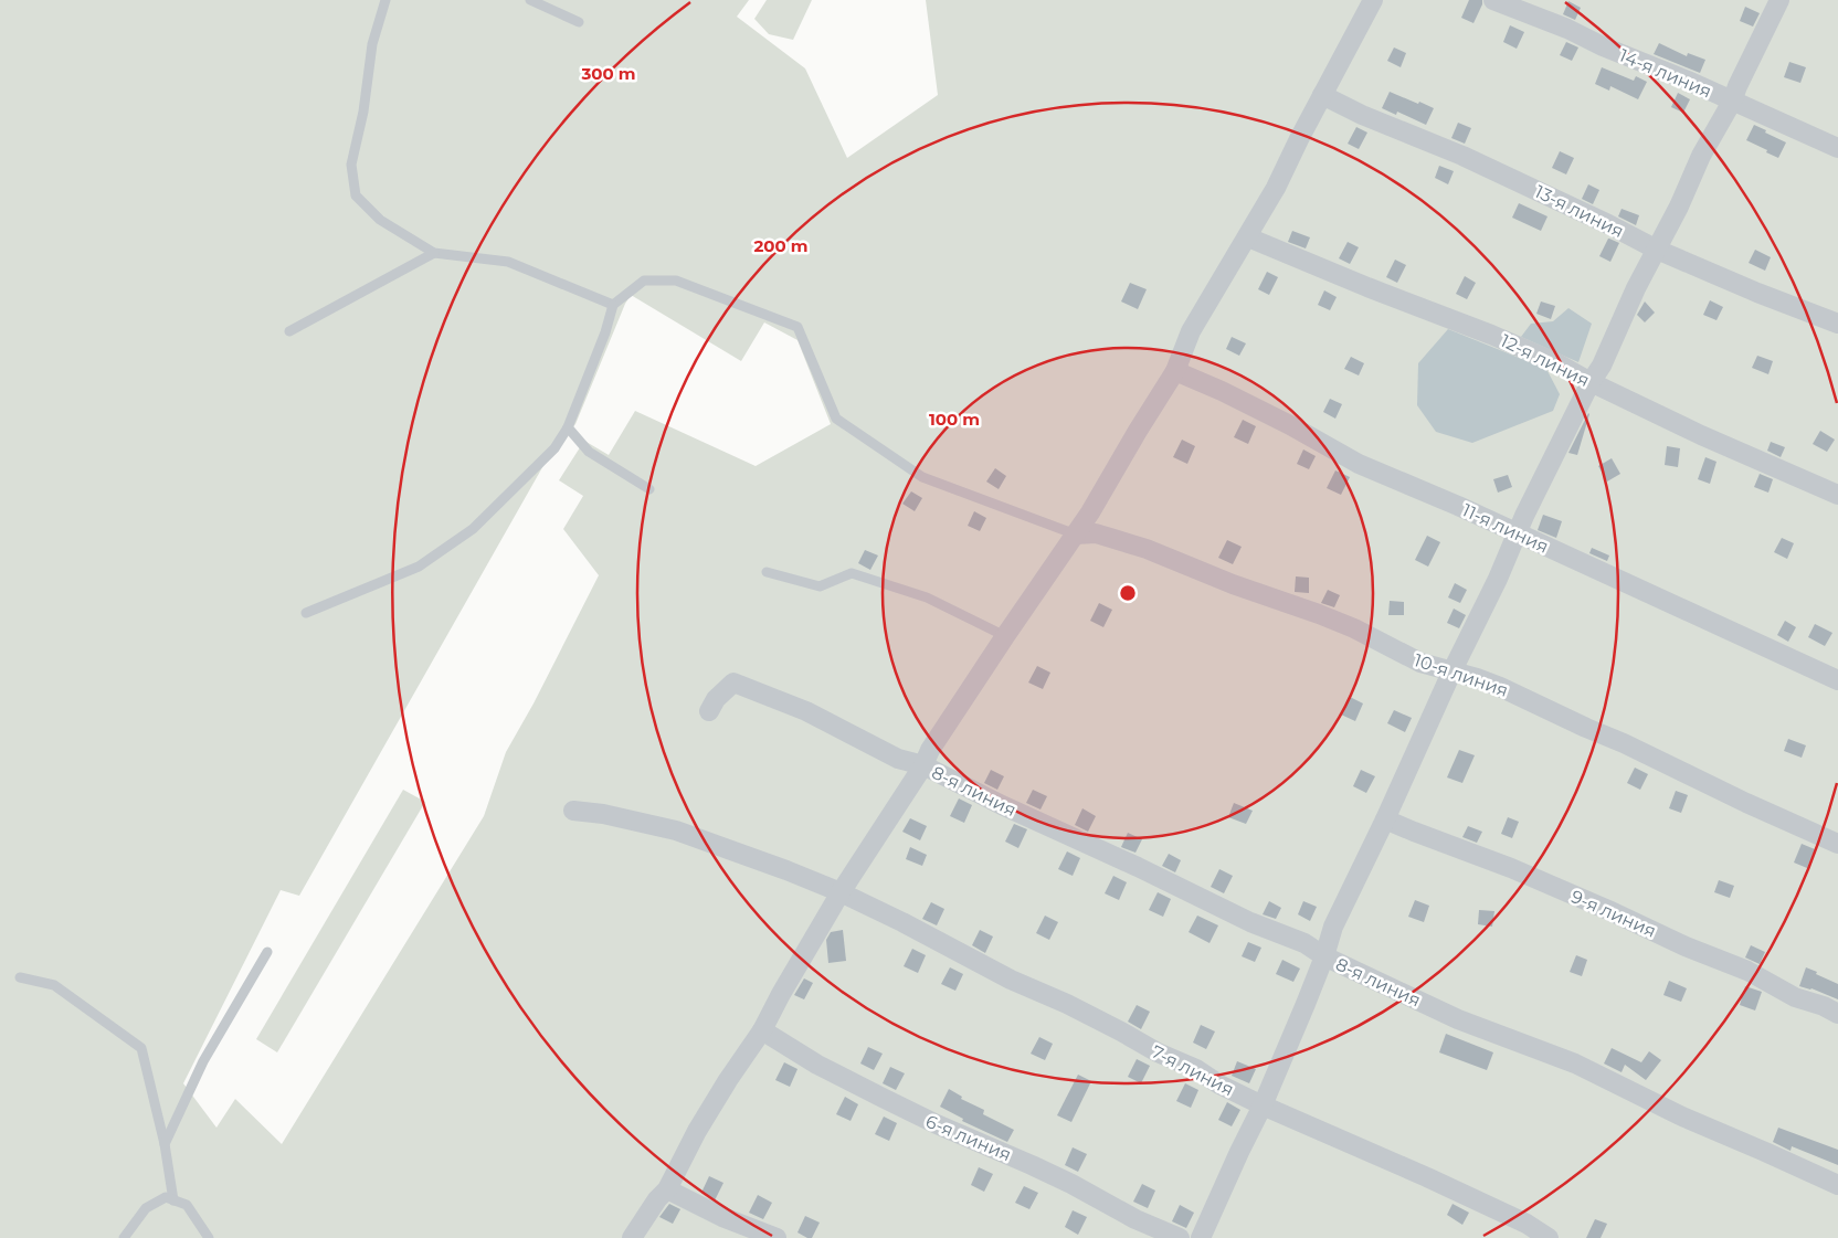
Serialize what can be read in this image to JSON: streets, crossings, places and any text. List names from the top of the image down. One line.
{"streets":{"street":["14-я линия","13-я линия","12-я линия","11-я линия","10-я линия","8-я линия","9-я линия","7-я линия","6-я линия"]},"rings":["300 m","200 m","100 m"]}
